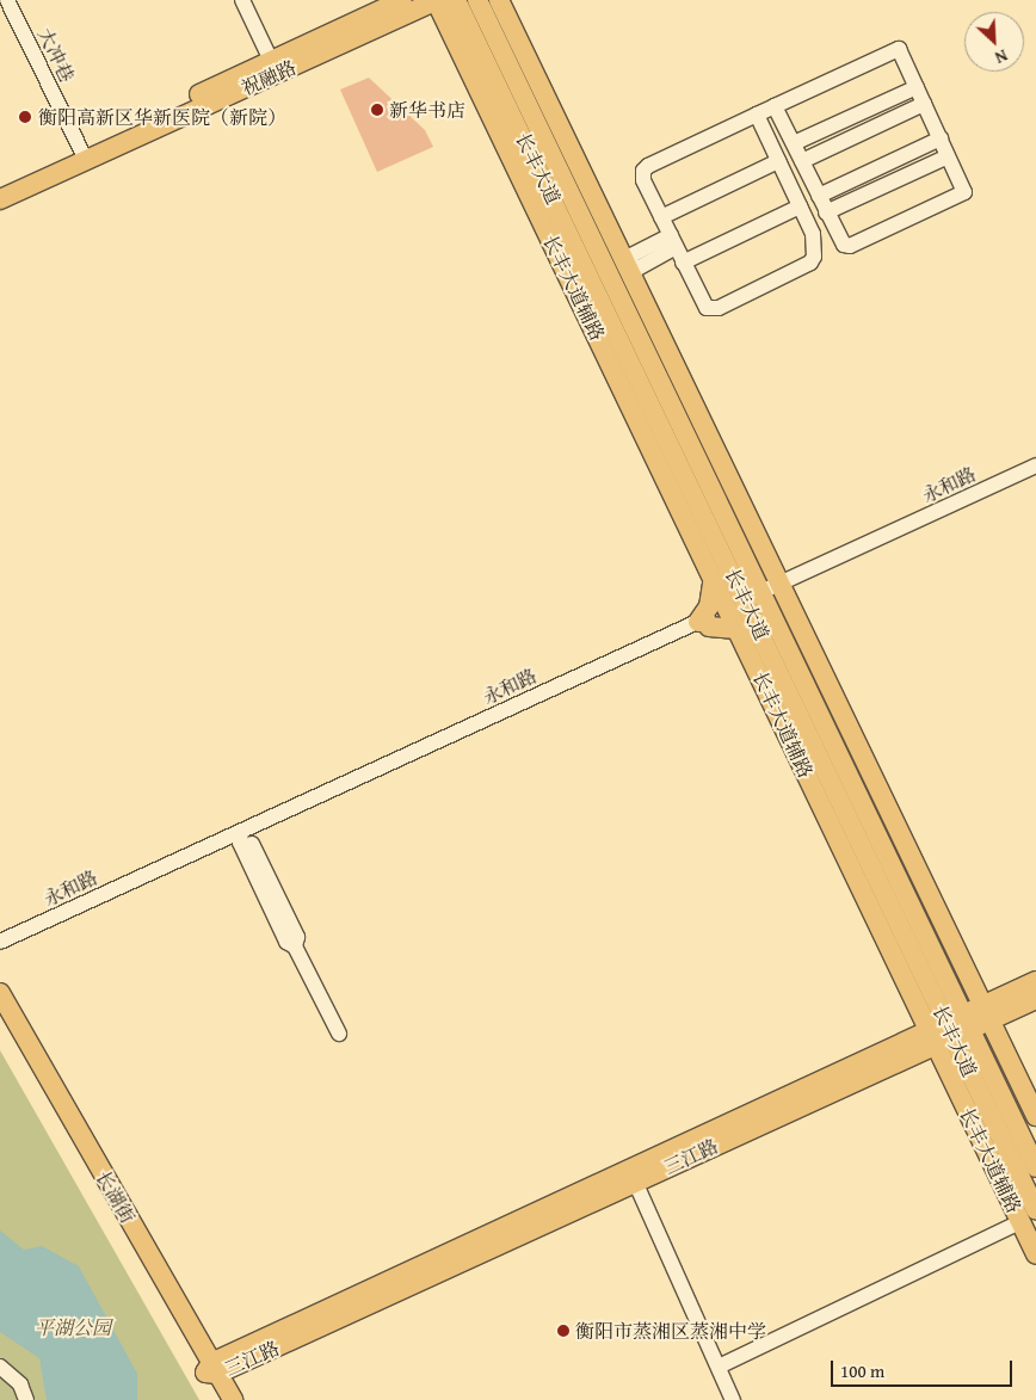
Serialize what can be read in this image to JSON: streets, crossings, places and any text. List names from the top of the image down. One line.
{"streets":{"main road":["祝融路","长丰大道","长丰大道辅路","三江路","长湖街"],"street":["大冲巷","永和路"]},"crossings":[["大冲巷","祝融路"],["祝融路","长丰大道辅路"],["长丰大道","长丰大道辅路"],["长丰大道","永和路"],["长丰大道","三江路"],["长丰大道辅路","永和路"],["长丰大道辅路","三江路"],["三江路","长湖街"]],"parks":["平湖公园"],"places":["新华书店","衡阳高新区华新医院（新院）","衡阳市蒸湘区蒸湘中学"],"scale_bar":"100 m","north":"bottom right"}
